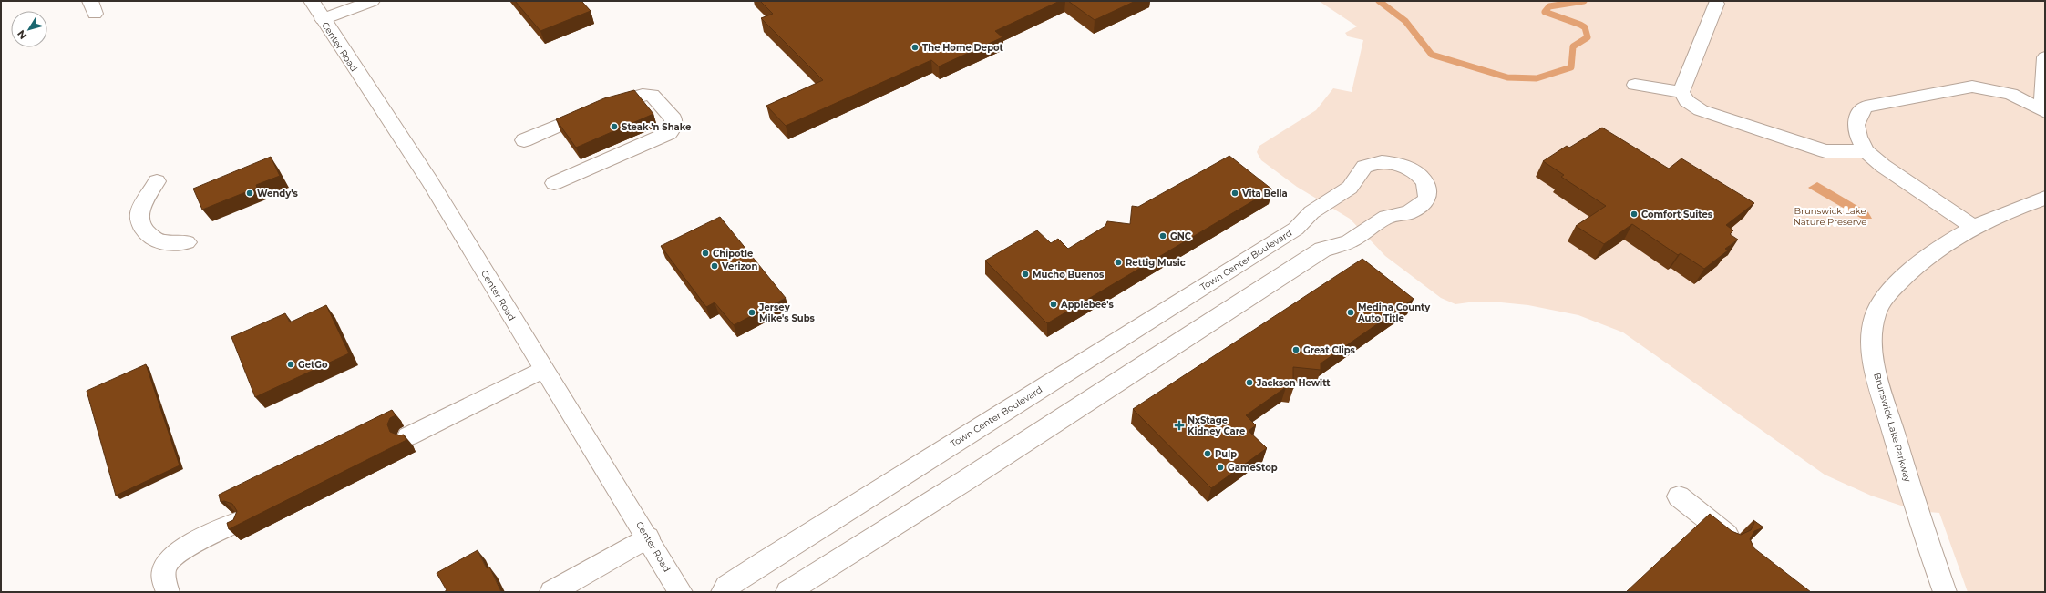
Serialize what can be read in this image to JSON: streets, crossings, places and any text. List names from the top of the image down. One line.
{"streets":{"street":["Center Road","Town Center Boulevard","Brunswick Lake Parkway"]},"parks":["Brunswick Lake Nature Preserve"],"places":{"other":["The Home Depot","Steak 'n Shake","Wendy's","Vita Bella","Comfort Suites","GNC","Chipotle","Rettig Music","Verizon","Mucho Buenos","Applebee's","Jersey Mike's Subs","Medina County Auto Title","Great Clips","GetGo","Jackson Hewitt","Pulp","GameStop"],"health":["NxStage Kidney Care"]},"north":"bottom left"}
